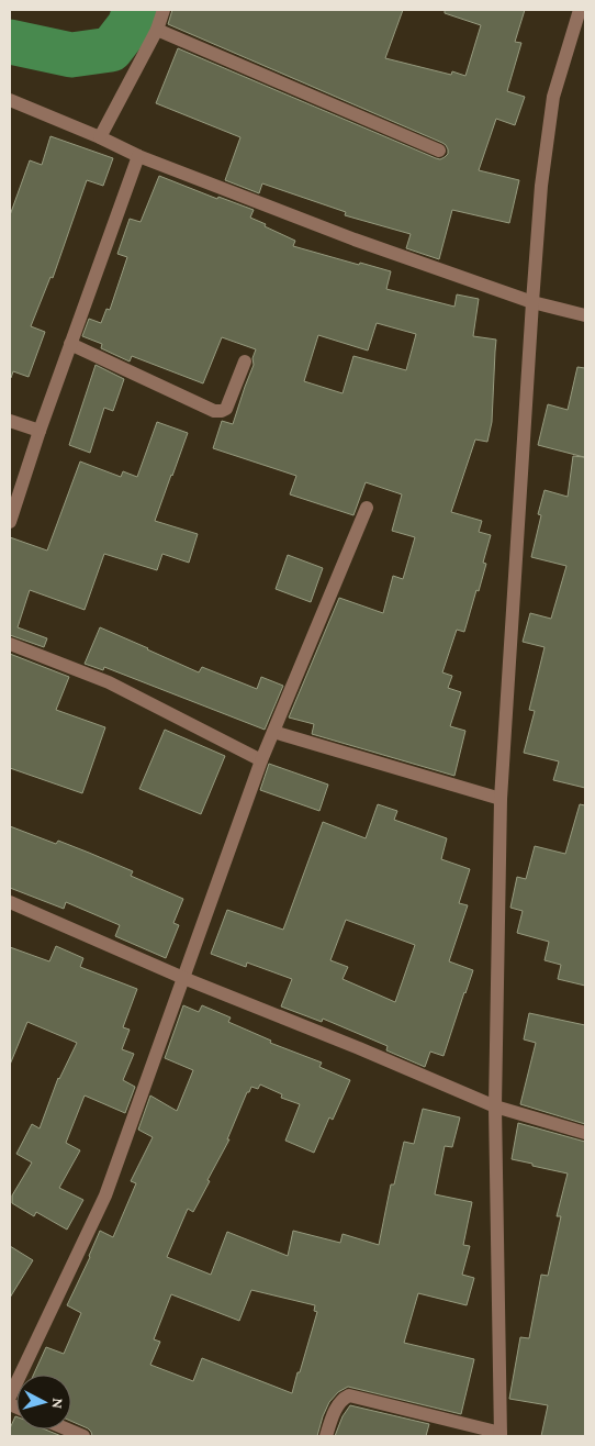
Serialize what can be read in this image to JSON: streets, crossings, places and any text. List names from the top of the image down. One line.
{"north":"right"}
